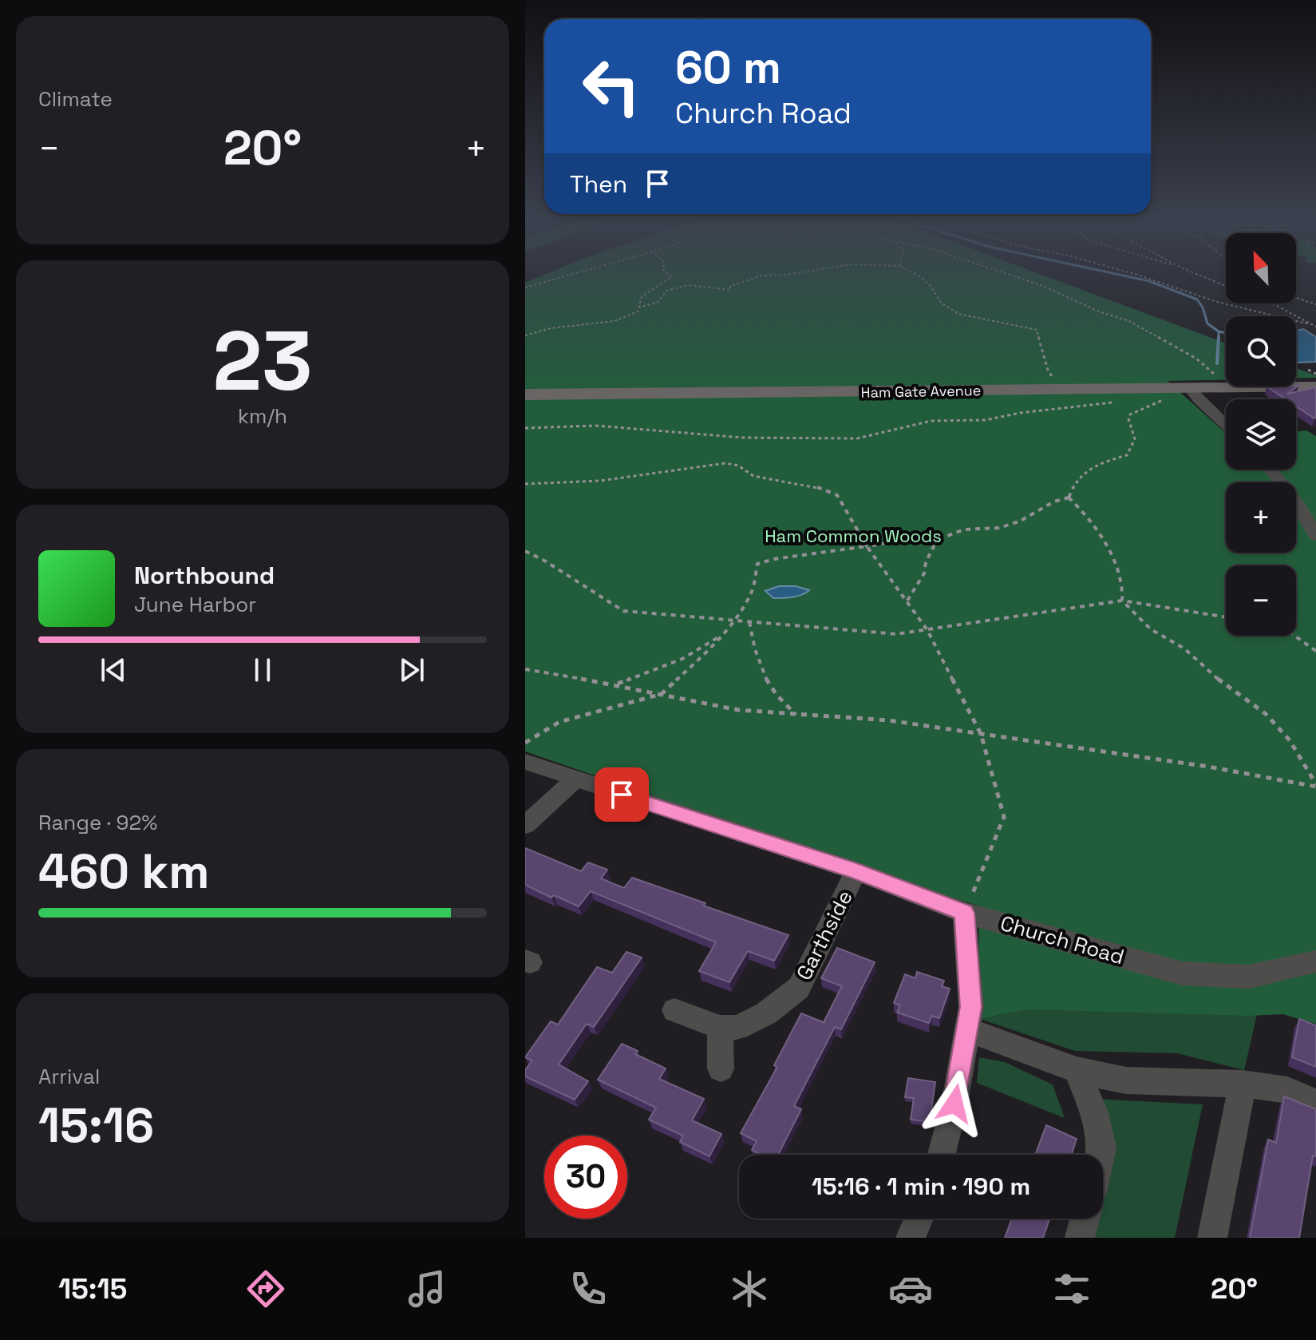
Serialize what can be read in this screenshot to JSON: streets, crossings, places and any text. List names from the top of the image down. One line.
{"streets":{"main road":["Ham Gate Avenue"],"street":["Garthside","Church Road"]},"crossings":[["Garthside","Church Road"]],"parks":["Ham Common Woods"],"north":"top left","page":{"tile":["Climate",["23","km/h"],["Range · 92%","460 km"],["Arrival","15:16"]],"turn":["60 m","Church Road"],"heat":["−","20°","+"],"then":"Then","map_buttons":["+","−"],"song":["Northbound","June Harbor"],"limit":"30","trip":"15:16 · 1 min · 190 m","tabs":["15:15","20°"]}}
